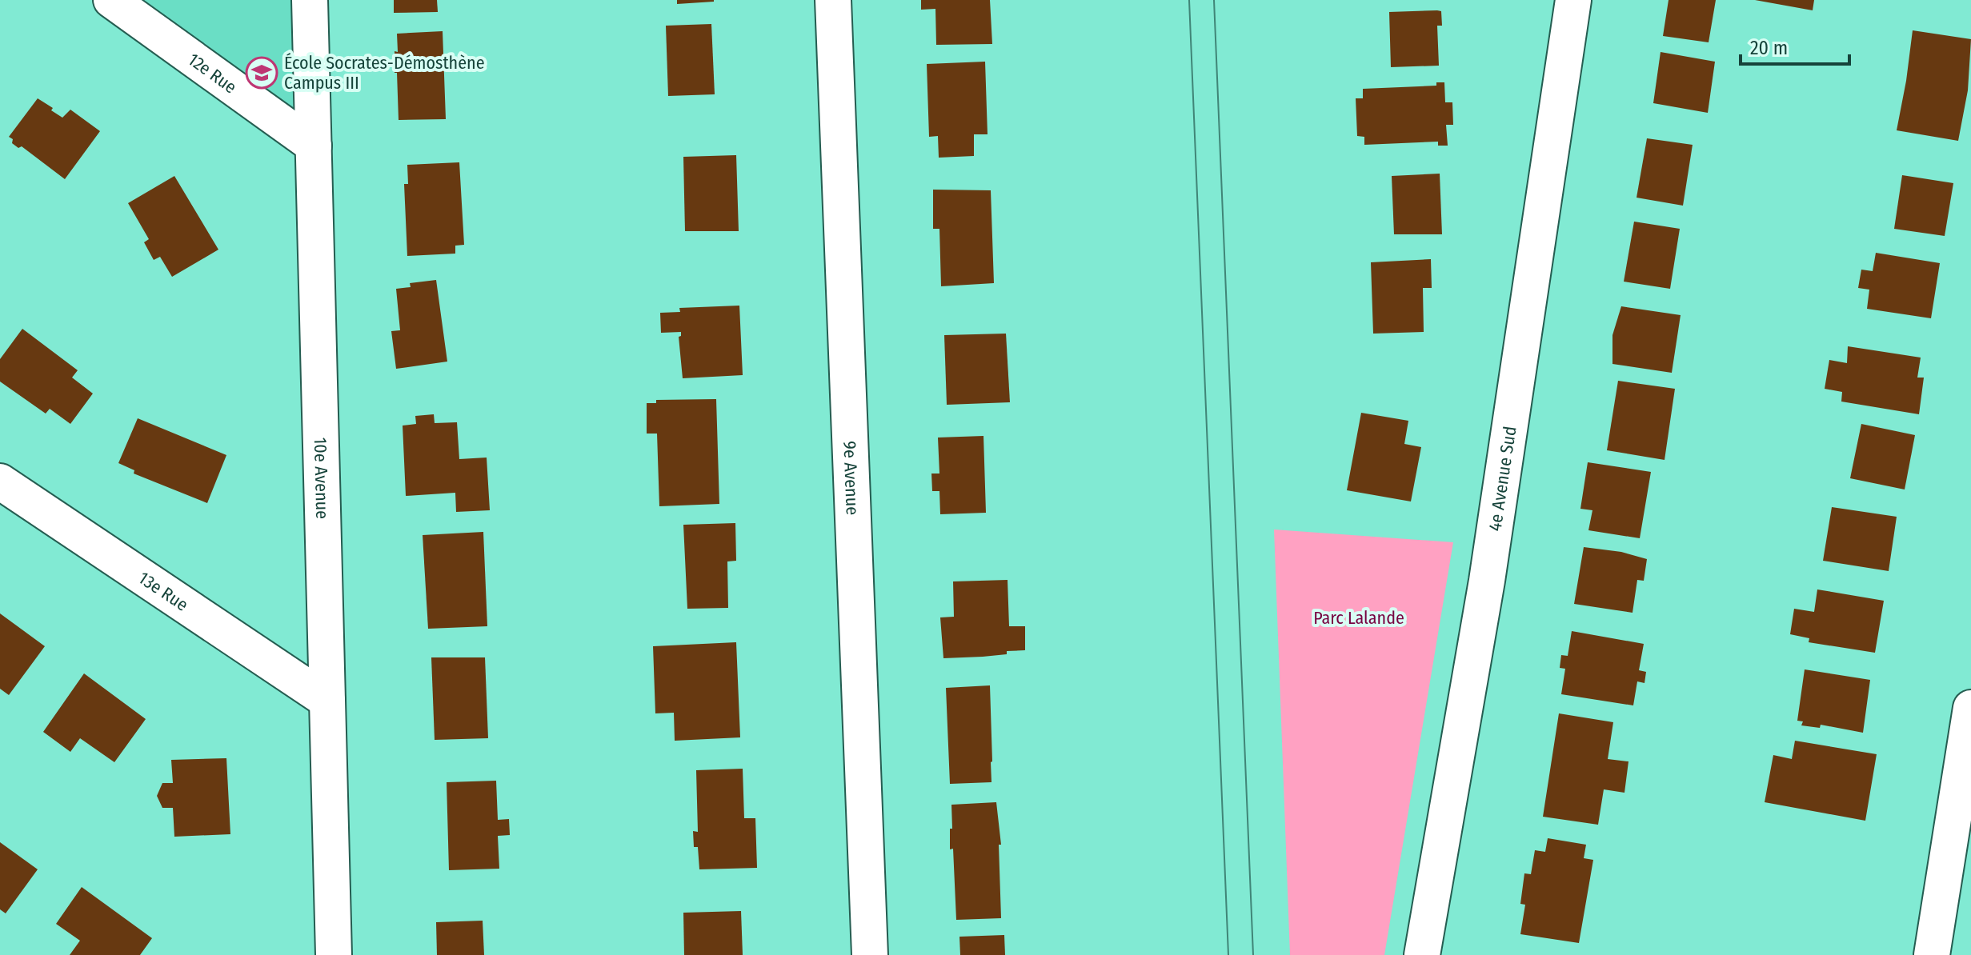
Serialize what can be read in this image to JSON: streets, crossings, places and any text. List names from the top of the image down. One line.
{"streets":{"street":["12e Rue","10e Avenue","9e Avenue","4e Avenue Sud","13e Rue"]},"crossings":[["12e Rue","10e Avenue"],["10e Avenue","13e Rue"]],"parks":["Parc Lalande"],"places":{"school or university":["École Socrates-Démosthène Campus III"]},"scale_bar":"20 m"}
